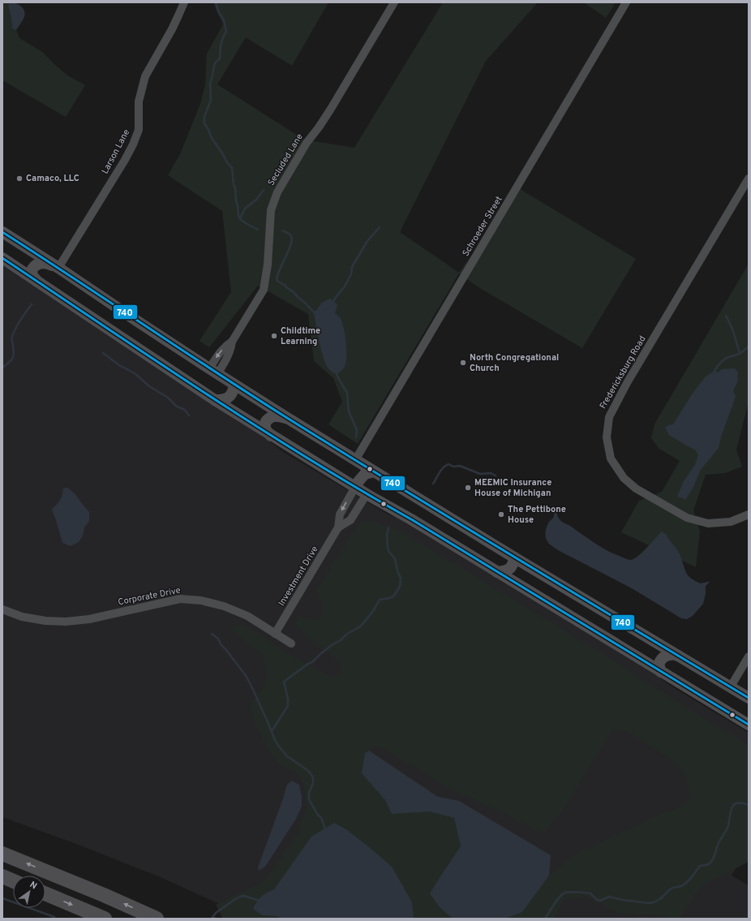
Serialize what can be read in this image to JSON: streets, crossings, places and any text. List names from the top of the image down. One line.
{"streets":{"street":["Larson Lane","Secluded Lane","Schroeder Street","Fredericksburg Road","Investment Drive","Corporate Drive"]},"crossings":[["Investment Drive","Corporate Drive"]],"places":["Camaco, LLC","Childtime Learning","North Congregational Church","MEEMIC Insurance House of Michigan","The Pettibone House"],"lines":["transit line 740"],"north":"top right"}
